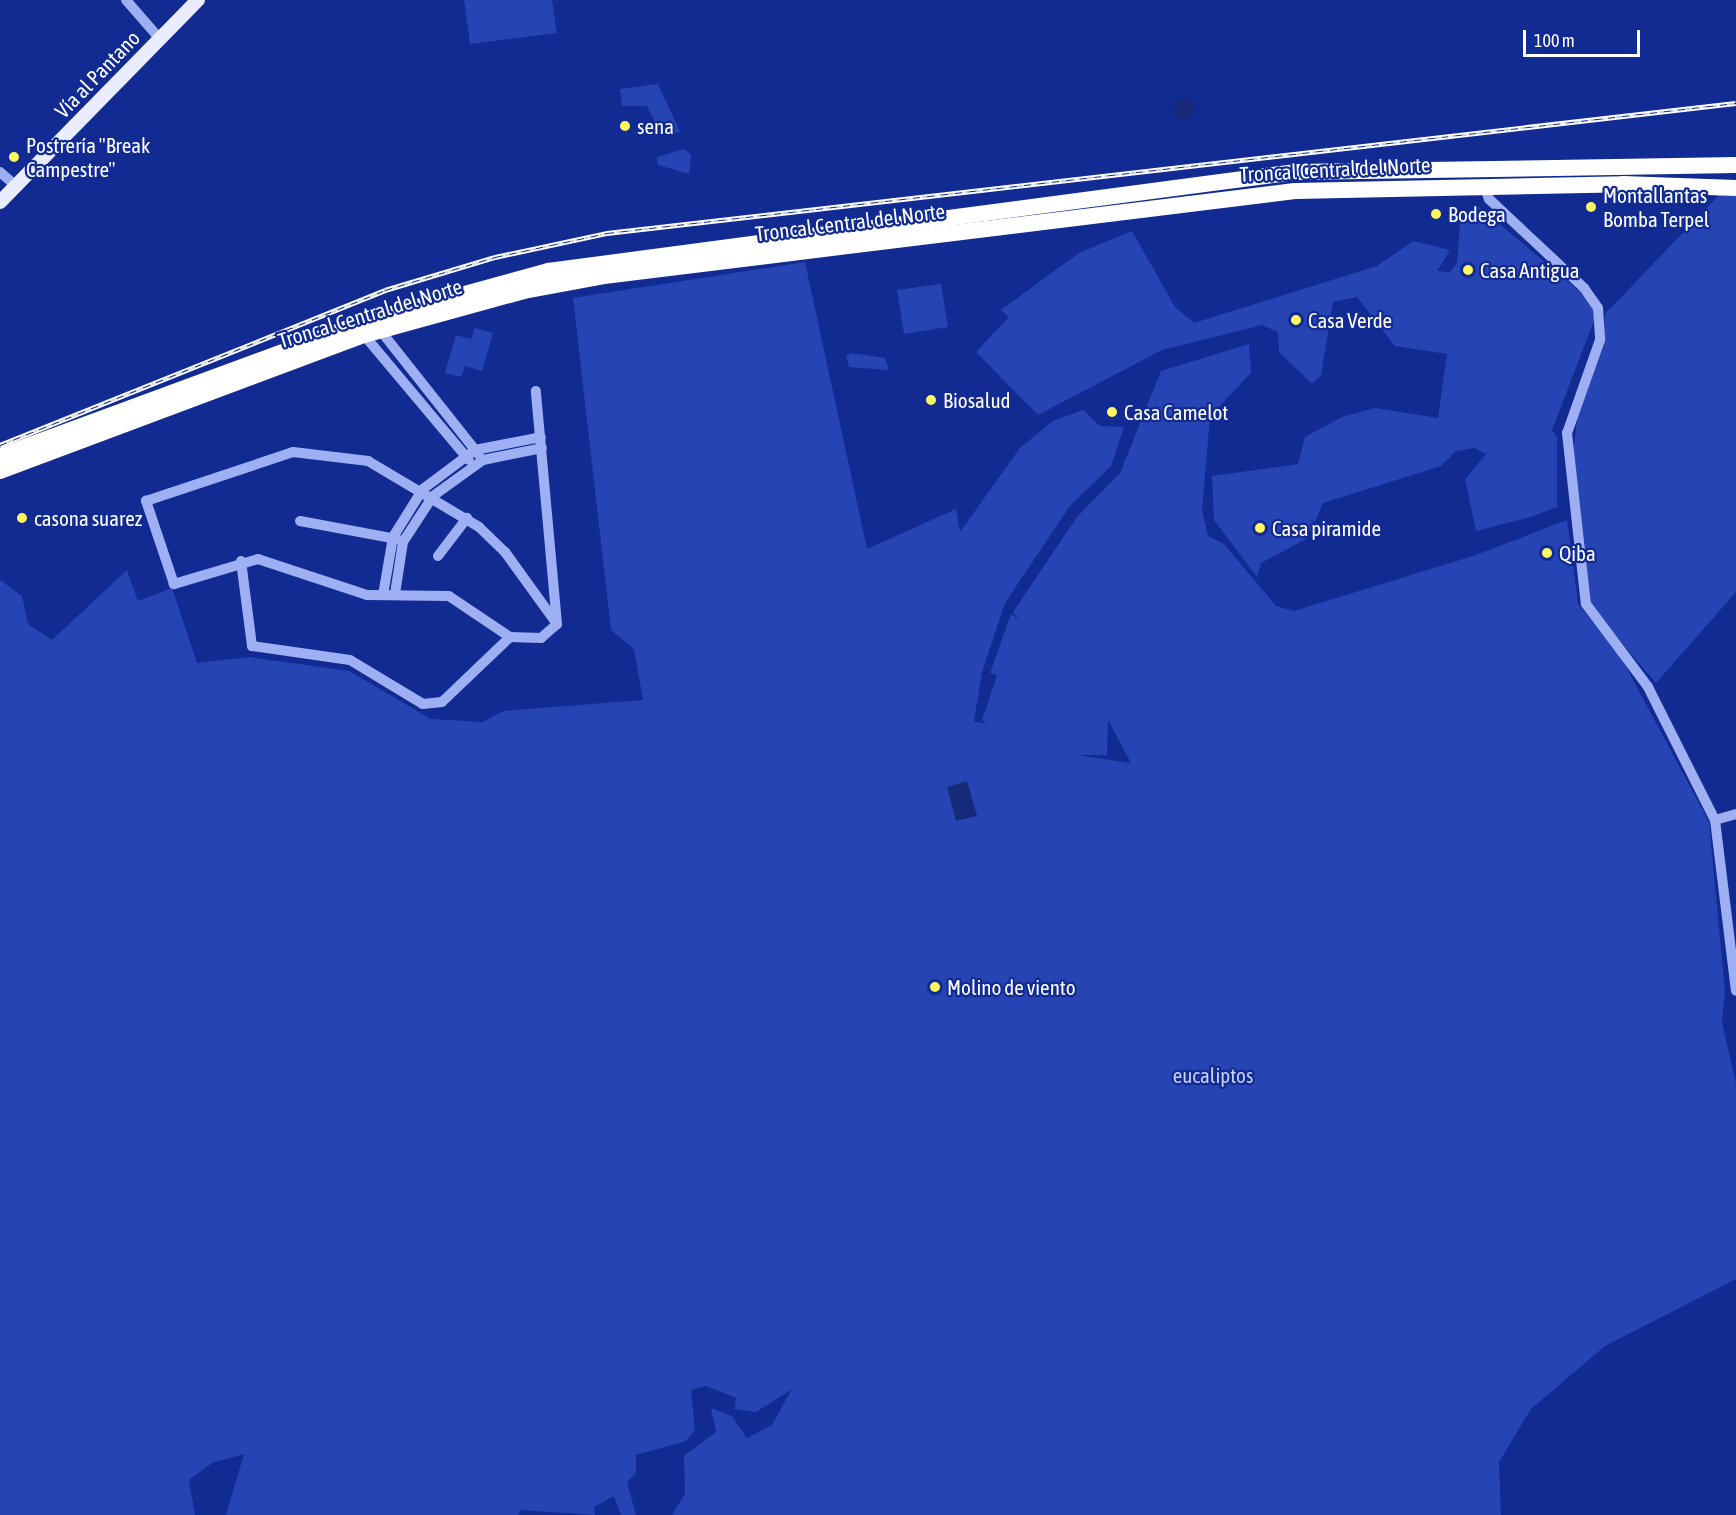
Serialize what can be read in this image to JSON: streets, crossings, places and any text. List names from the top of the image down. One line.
{"streets":{"highway":["Troncal Central del Norte"],"main road":["Vía al Pantano"]},"parks":["eucaliptos"],"places":["sena","Postrería \"Break Campestre\"","Montallantas Bomba Terpel","Bodega","Casa Antigua","Casa Verde","Biosalud","Casa Camelot","casona suarez","Casa piramide","Qiba","Molino de viento"],"scale_bar":"100 m"}
